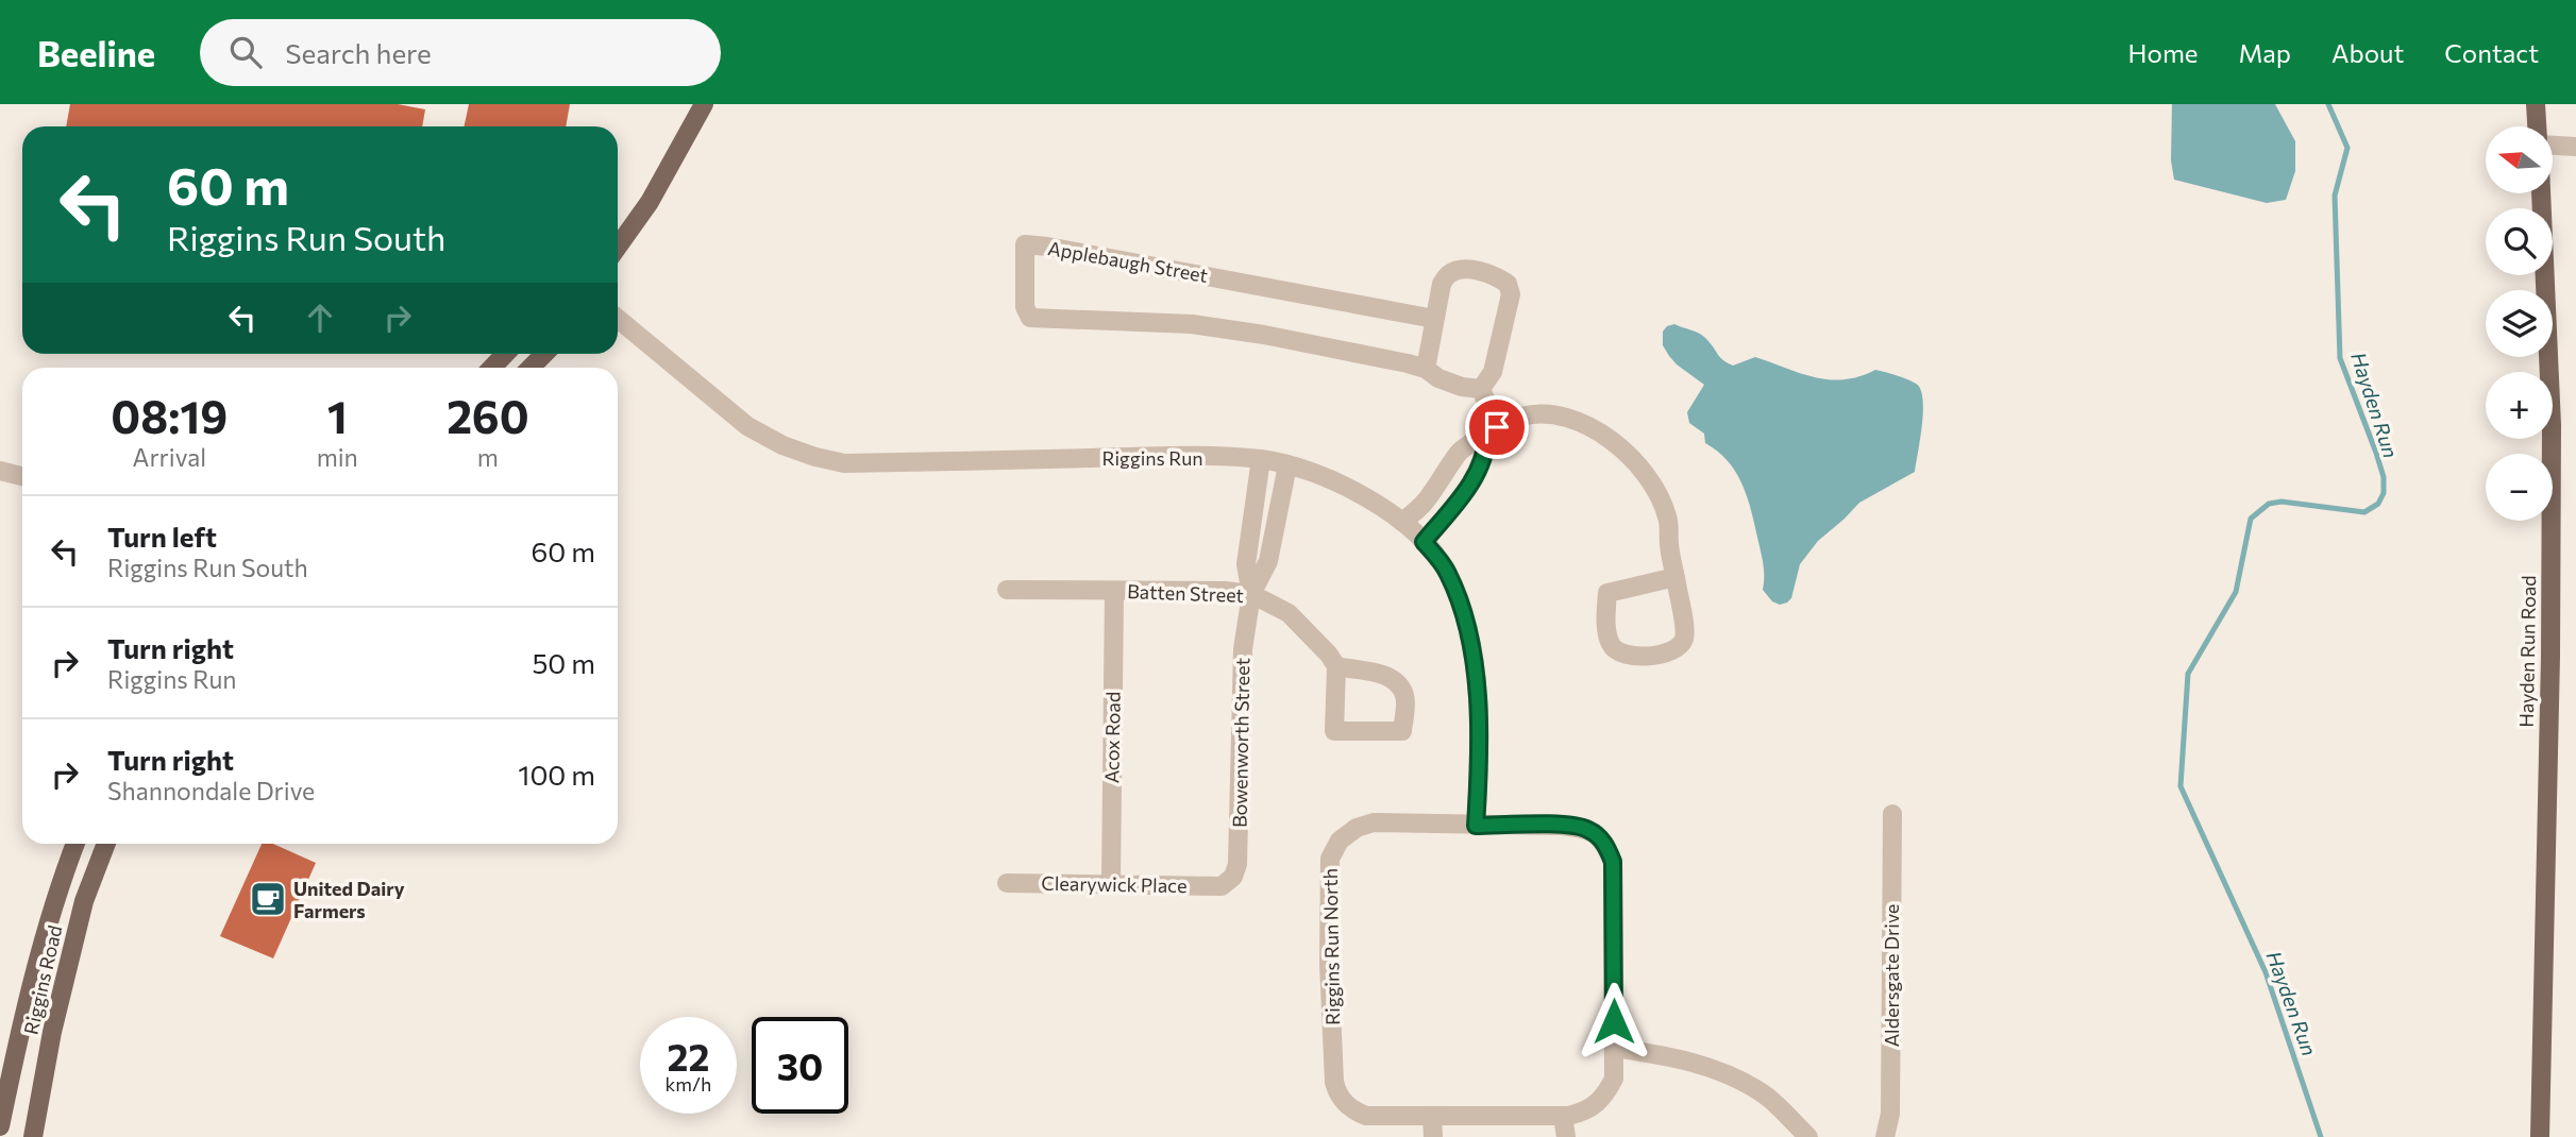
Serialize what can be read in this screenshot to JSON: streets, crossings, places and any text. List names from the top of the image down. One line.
{"streets":{"main road":["Hayden Run Road","Riggins Road"],"street":["Applebaugh Street","Riggins Run","Batten Street","Acox Road","Bowenworth Street","Clearywick Place","Riggins Run North","Aldersgate Drive"]},"crossings":[["Riggins Run","Bowenworth Street"],["Riggins Run","Riggins Run North"],["Batten Street","Acox Road"],["Batten Street","Bowenworth Street"],["Acox Road","Clearywick Place"],["Bowenworth Street","Clearywick Place"]],"water":["Hayden Run"],"places":{"cafe":["United Dairy Farmers"]},"north":"left","page":{"header":"Beeline","search":"Search here","nav":["Home","Map","About","Contact"],"map_buttons":["+","−"],"turn":["60 m","Riggins Run South"],"eta":["08:19","Arrival","1","min","260","m"],"list":[{"name":"Turn left","note":"Riggins Run South","value":"60 m"},{"name":"Turn right","note":"Riggins Run","value":"50 m"},{"name":"Turn right","note":"Shannondale Drive","value":"100 m"}],"speed":"22 km/h","limit":"30"}}
